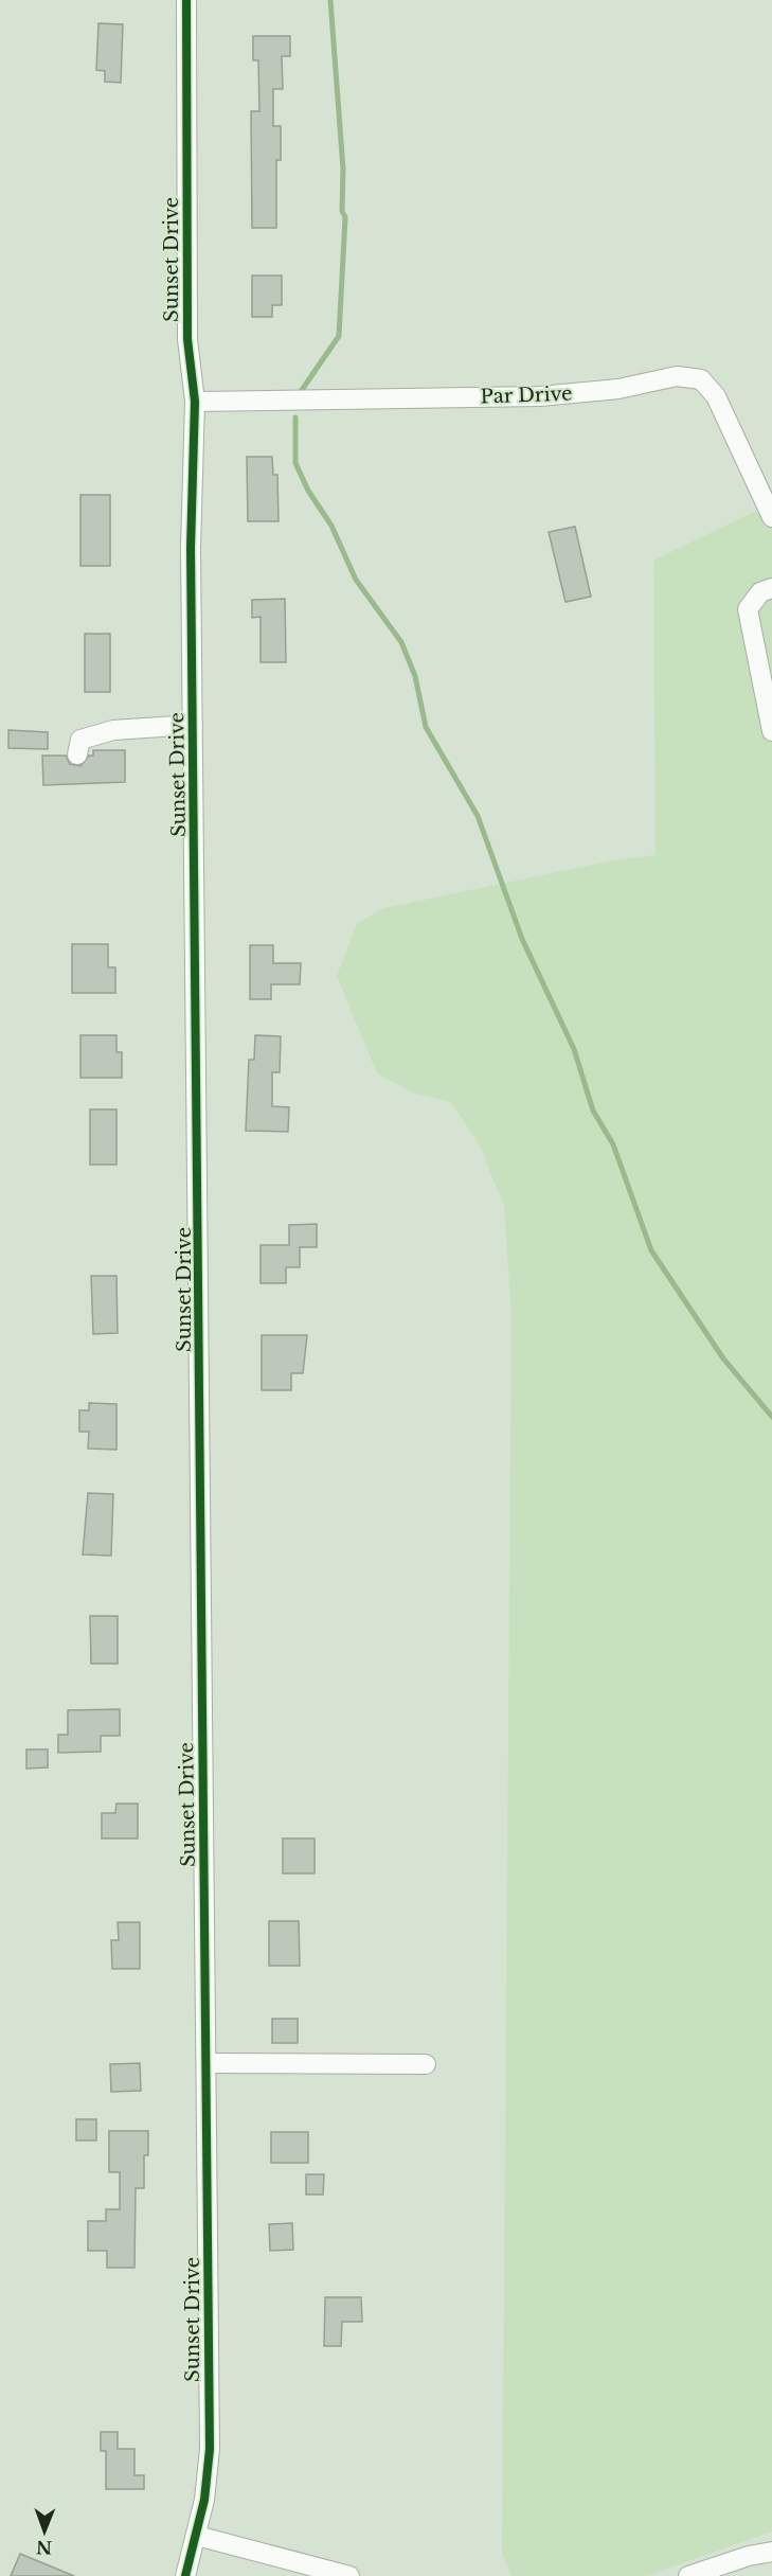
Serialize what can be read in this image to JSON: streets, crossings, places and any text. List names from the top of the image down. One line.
{"streets":{"street":["Sunset Drive","Par Drive"]},"crossings":[["Sunset Drive","Par Drive"]],"north":"bottom"}
